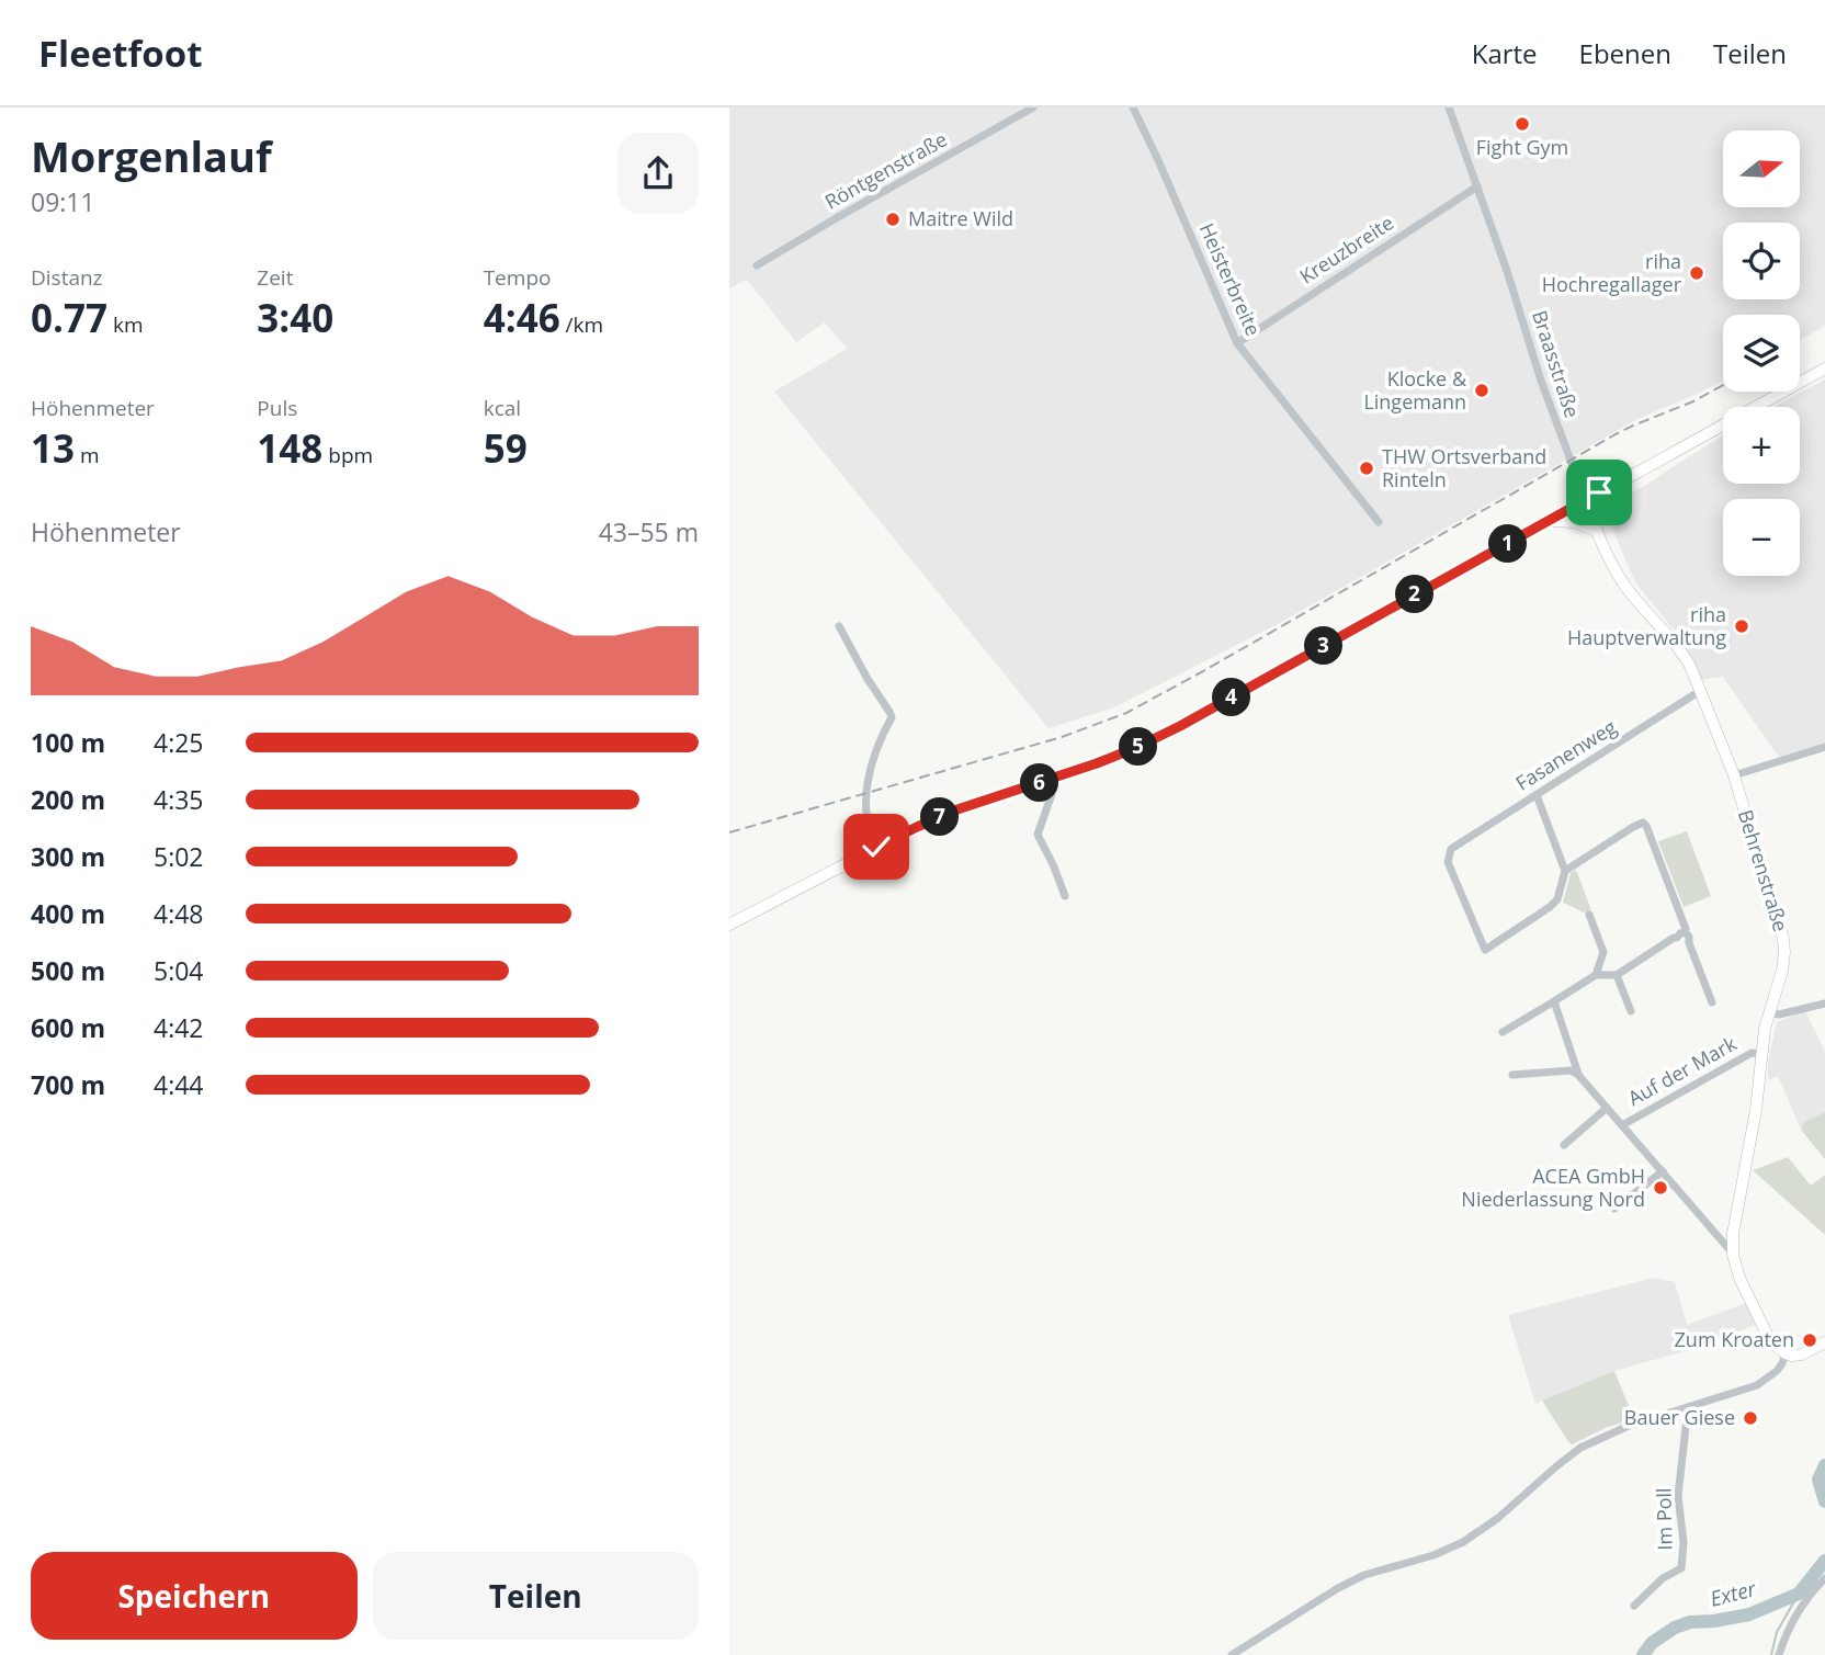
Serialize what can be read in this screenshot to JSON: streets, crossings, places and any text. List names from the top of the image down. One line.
{"streets":{"main road":["Behrenstraße"],"street":["Röntgenstraße","Kreuzbreite","Heisterbreite","Braasstraße","Fasanenweg","Auf der Mark","Im Poll"]},"crossings":[["Kreuzbreite","Heisterbreite"],["Kreuzbreite","Braasstraße"],["Braasstraße","Behrenstraße"],["Fasanenweg","Behrenstraße"],["Behrenstraße","Auf der Mark"]],"water":["Exter"],"places":["Fight Gym","Maitre Wild","riha Hochregallager","Klocke & Lingemann","THW Ortsverband Rinteln","riha Hauptverwaltung","ACEA GmbH Niederlassung Nord","Zum Kroaten","Bauer Giese"],"north":"right","page":{"header":"Fleetfoot","nav":["Karte","Ebenen","Teilen"],"heading":["Morgenlauf","09:11"],"map_buttons":["+","−"],"stats":[["Distanz","0.77 km"],["Zeit","3:40"],["Tempo","4:46 /km"],["Höhenmeter","13 m"],["Puls","148 bpm"],["kcal","59"]],"chart":["Höhenmeter","43–55 m"],"pins":["1","2","3","4","5","6","7"],"list":[{"name":"100 m","note":"4:25"},{"name":"200 m","note":"4:35"},{"name":"300 m","note":"5:02"},{"name":"400 m","note":"4:48"},{"name":"500 m","note":"5:04"},{"name":"600 m","note":"4:42"},{"name":"700 m","note":"4:44"}],"buttons":["Speichern","Teilen"]}}
